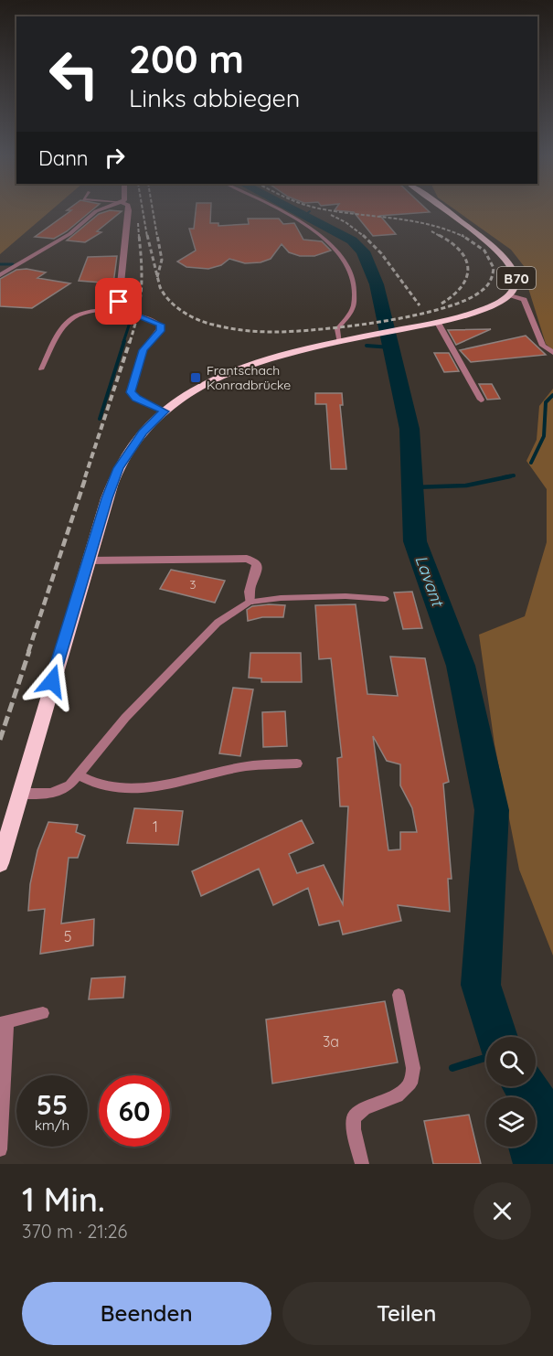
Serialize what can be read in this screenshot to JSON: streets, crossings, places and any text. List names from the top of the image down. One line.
{"streets":{"main road":["B70"]},"water":["Lavant"],"places":{"transit":["Frantschach Konradbrücke"]},"house_numbers":["3","1","5","3a"],"page":{"turn":["200 m","Links abbiegen"],"then":"Dann","speed":"55 km/h","limit":"60","heading":["1 Min.","370 m · 21:26"],"buttons":["Beenden","Teilen"]}}
